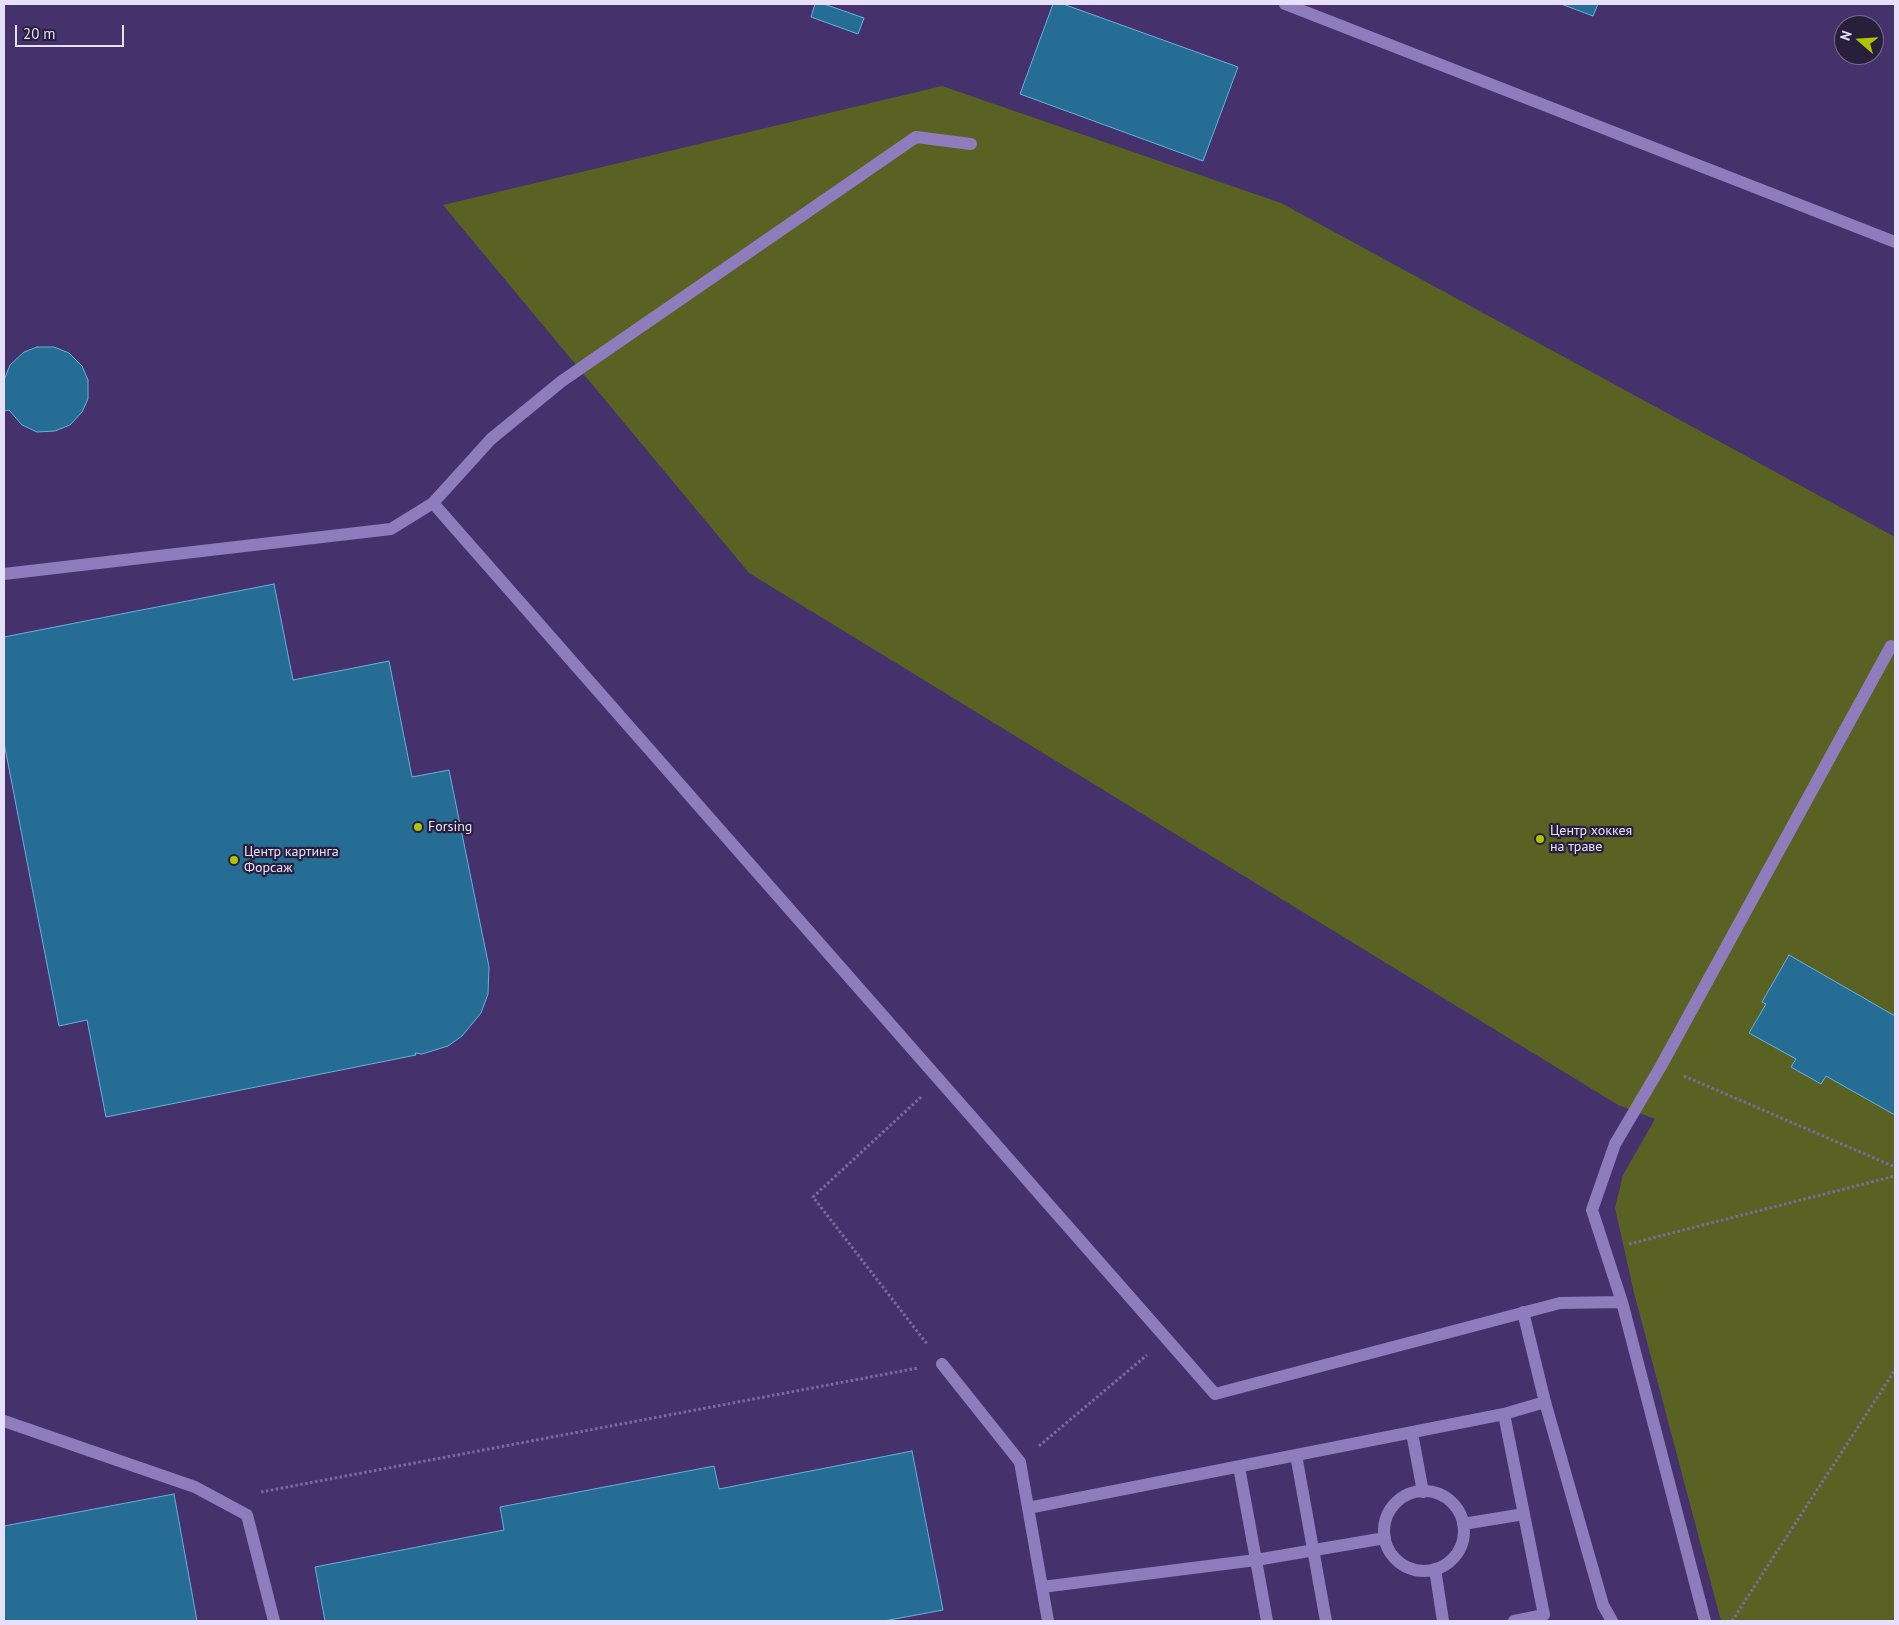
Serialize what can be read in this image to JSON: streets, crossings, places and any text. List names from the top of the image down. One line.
{"places":["Forsing","Центр хоккея на траве","Центр картинга Форсаж"],"scale_bar":"20 m","north":"left"}
